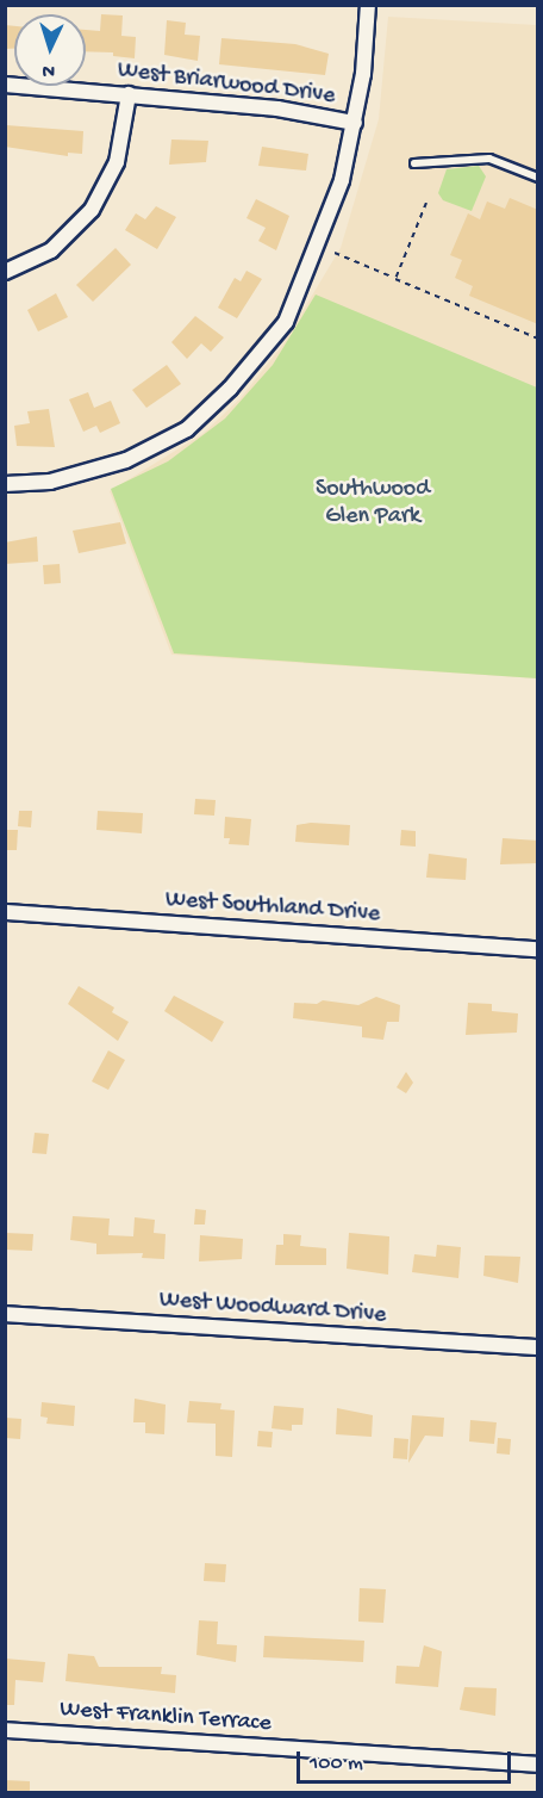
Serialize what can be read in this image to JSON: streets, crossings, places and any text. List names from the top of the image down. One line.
{"streets":{"street":["West Briarwood Drive","West Southland Drive","West Woodward Drive","West Franklin Terrace"]},"parks":["Southwood Glen Park"],"scale_bar":"100 m","north":"bottom"}
